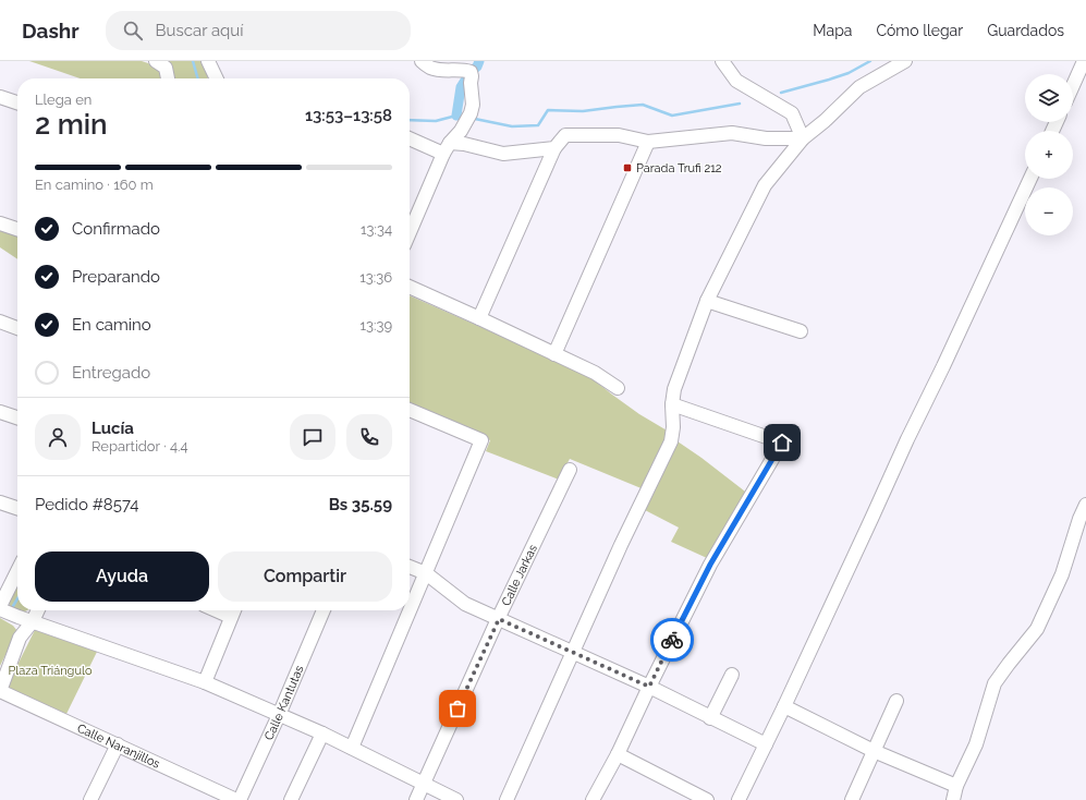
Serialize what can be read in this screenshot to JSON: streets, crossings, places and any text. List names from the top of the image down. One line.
{"streets":{"street":["Calle Jarkas","Calle Kantutas","Calle Naranjillos"]},"parks":["Plaza Triángulo"],"places":{"transit":["Parada Trufi 212"]},"page":{"header":"Dashr","search":"Buscar aquí","nav":["Mapa","Cómo llegar","Guardados"],"map_buttons":["+","−"],"heading":["2 min","Llega en","13:53–13:58"],"panel":["Lucía","Repartidor · 4.4","Pedido #8574","Bs 35.59"],"bar":"En camino · 160 m","list":[["Confirmado","13:34"],["Preparando","13:36"],["En camino","13:39"],"Entregado"],"buttons":["Ayuda","Compartir"]}}
